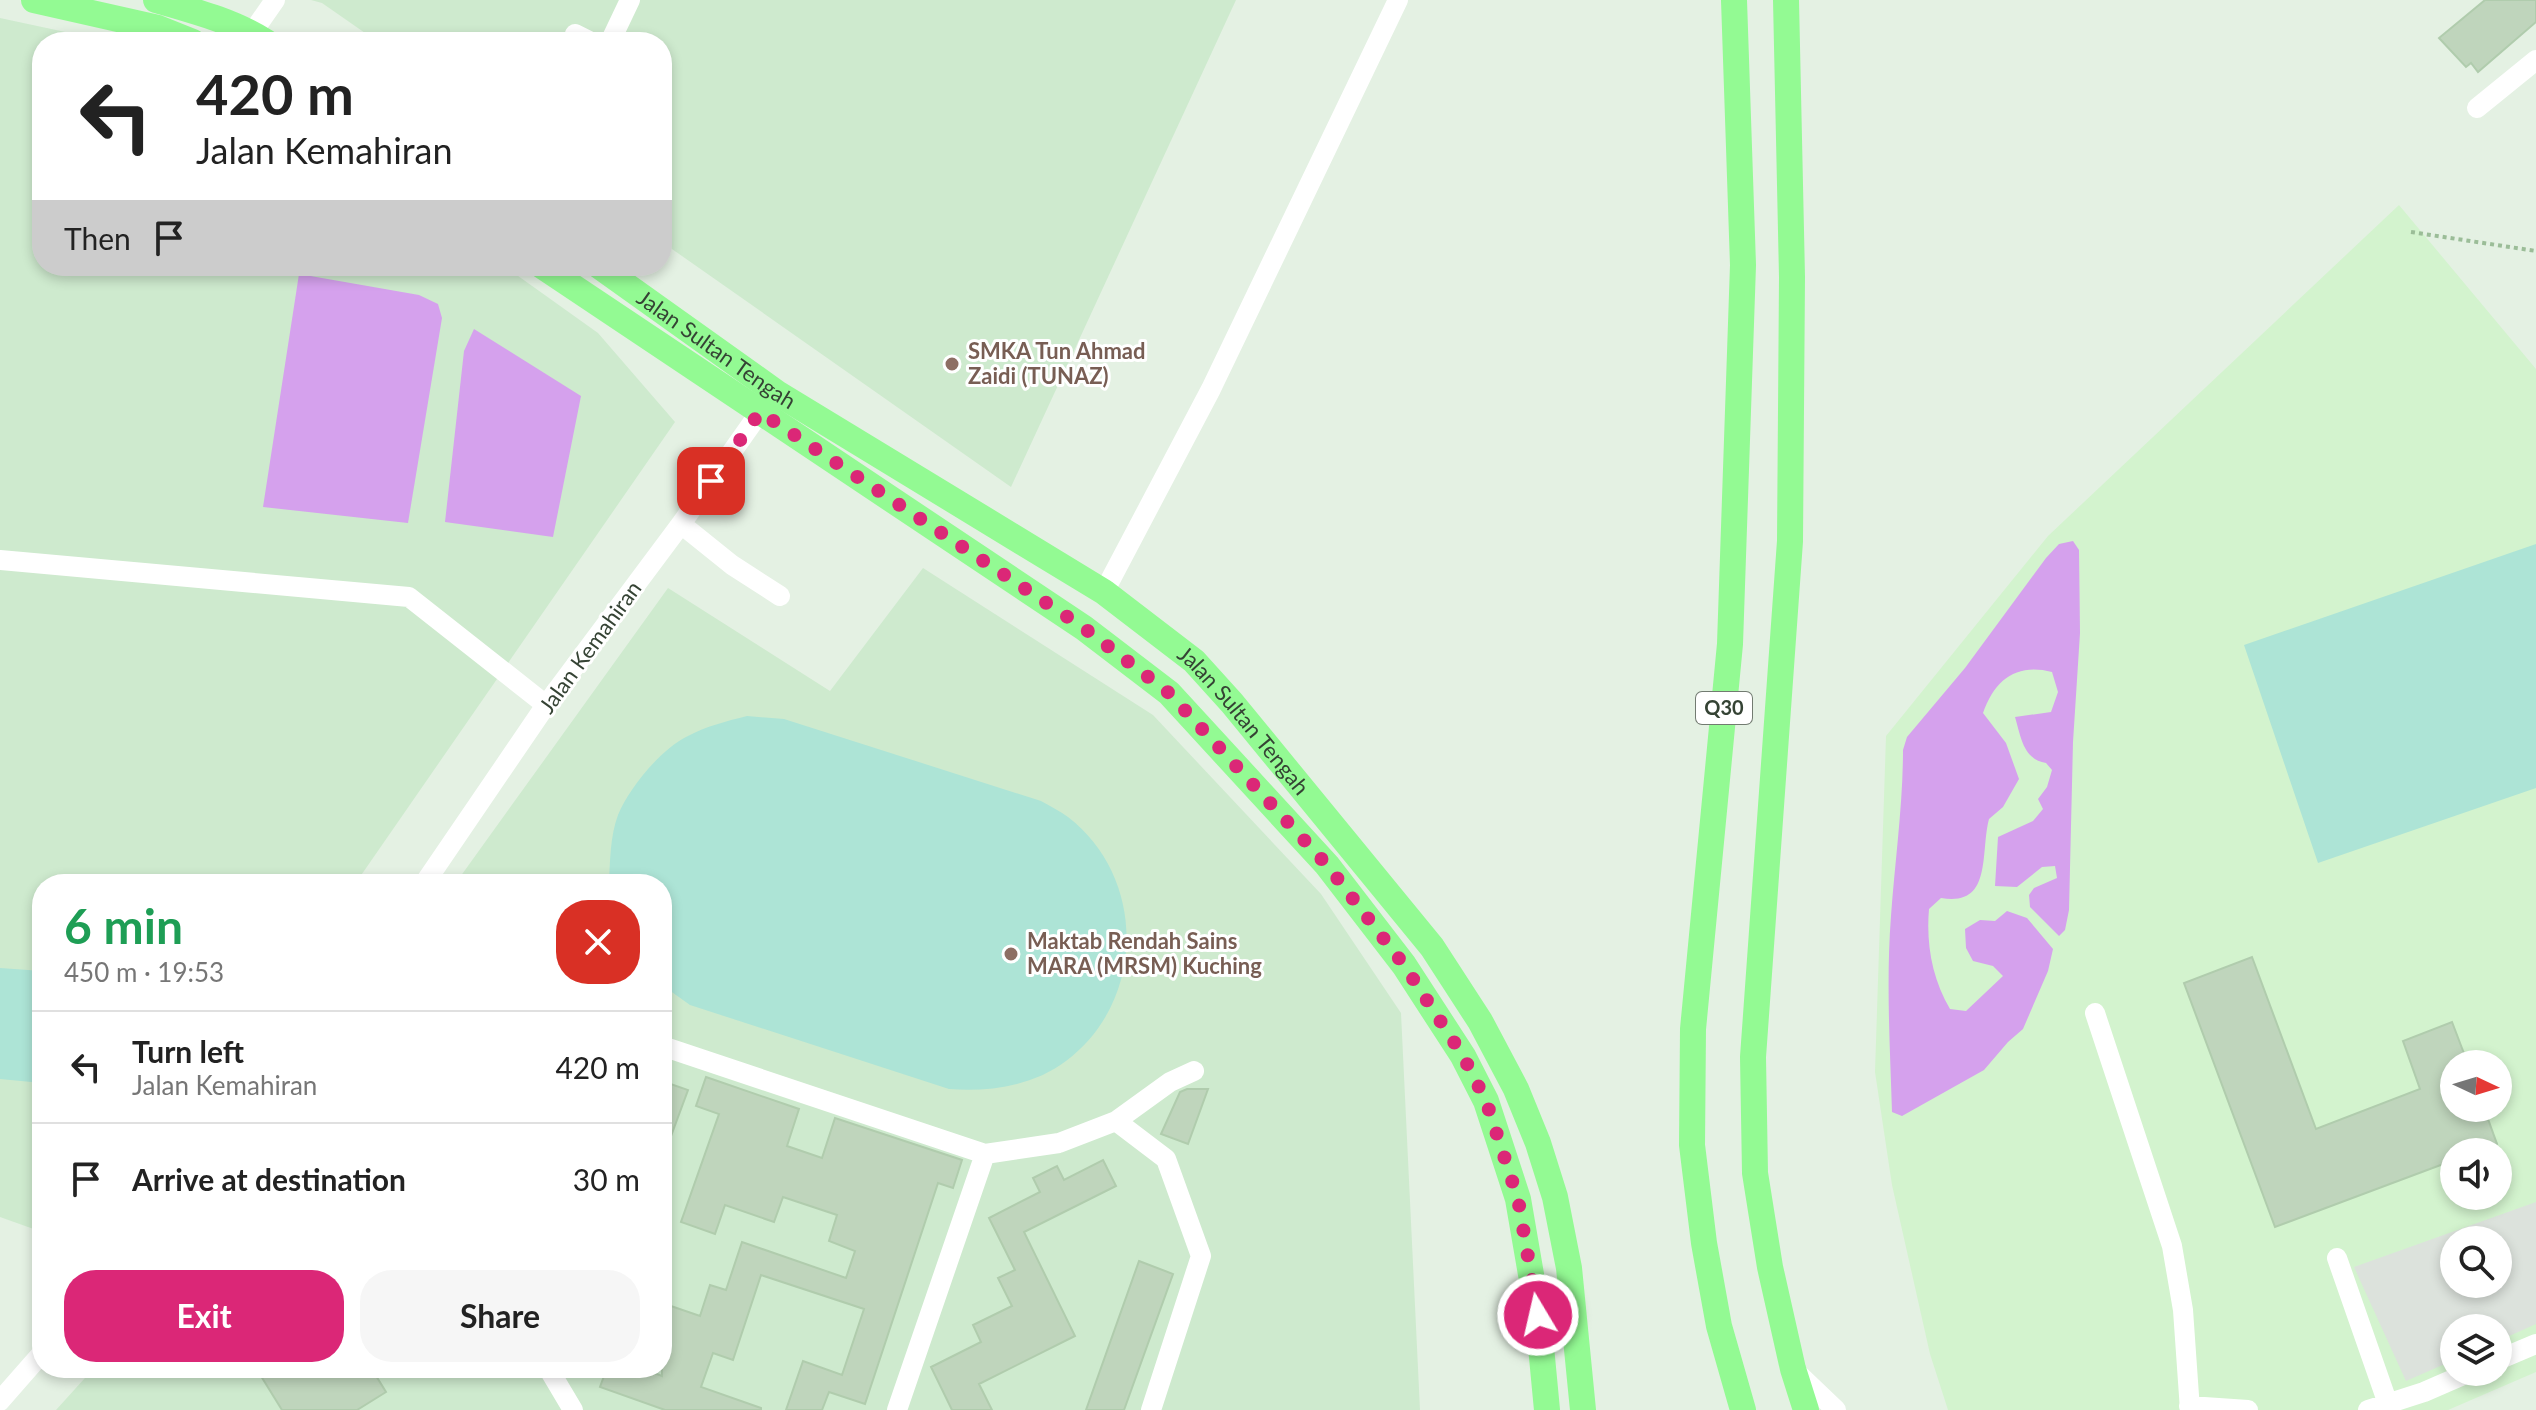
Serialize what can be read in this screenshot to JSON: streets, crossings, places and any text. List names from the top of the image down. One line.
{"streets":{"main road":["Jalan Sultan Tengah","Q30"],"street":["Jalan Kemahiran"]},"crossings":[["Jalan Sultan Tengah","Jalan Kemahiran"]],"places":["SMKA Tun Ahmad Zaidi (TUNAZ)","Maktab Rendah Sains MARA (MRSM) Kuching"],"north":"right","page":{"turn":["420 m","Jalan Kemahiran"],"then":"Then","heading":["6 min","450 m · 19:53"],"list":[{"name":"Turn left","note":"Jalan Kemahiran","value":"420 m"},{"name":"Arrive at destination","value":"30 m"}],"buttons":["Exit","Share"]}}
